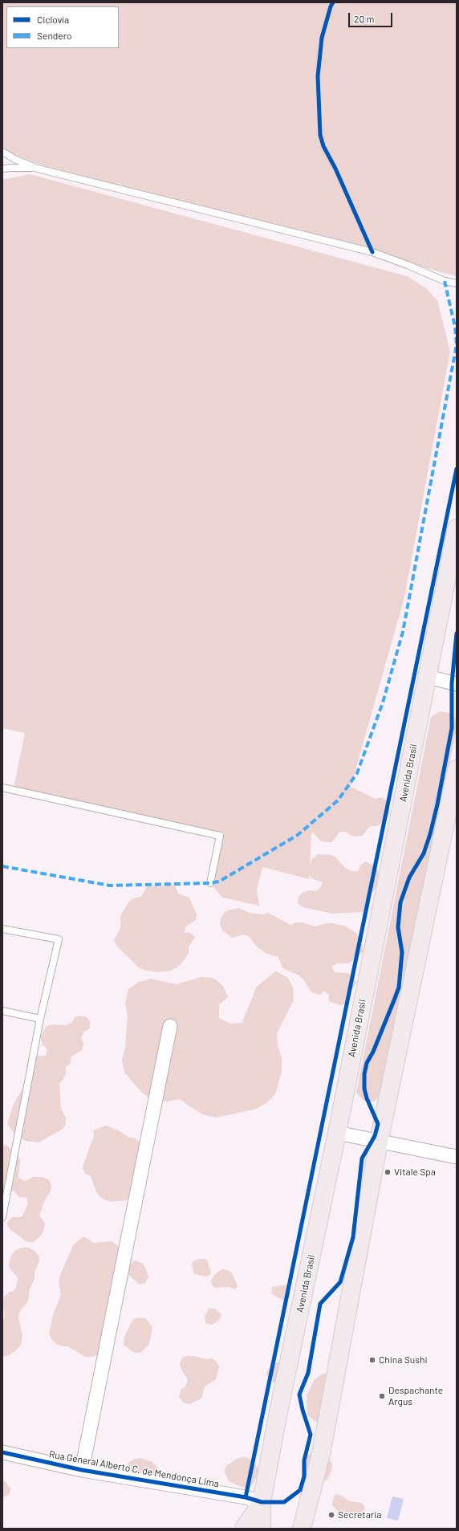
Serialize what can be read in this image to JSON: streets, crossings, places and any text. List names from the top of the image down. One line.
{"streets":{"main road":["Avenida Brasil"],"street":["Rua General Alberto C. de Mendonça Lima"]},"crossings":[["Avenida Brasil","Rua General Alberto C. de Mendonça Lima"]],"places":["Vitale Spa","China Sushi","Despachante Argus","Secretaria"],"legend":["Ciclovía","Sendero"],"scale_bar":"20 m"}
